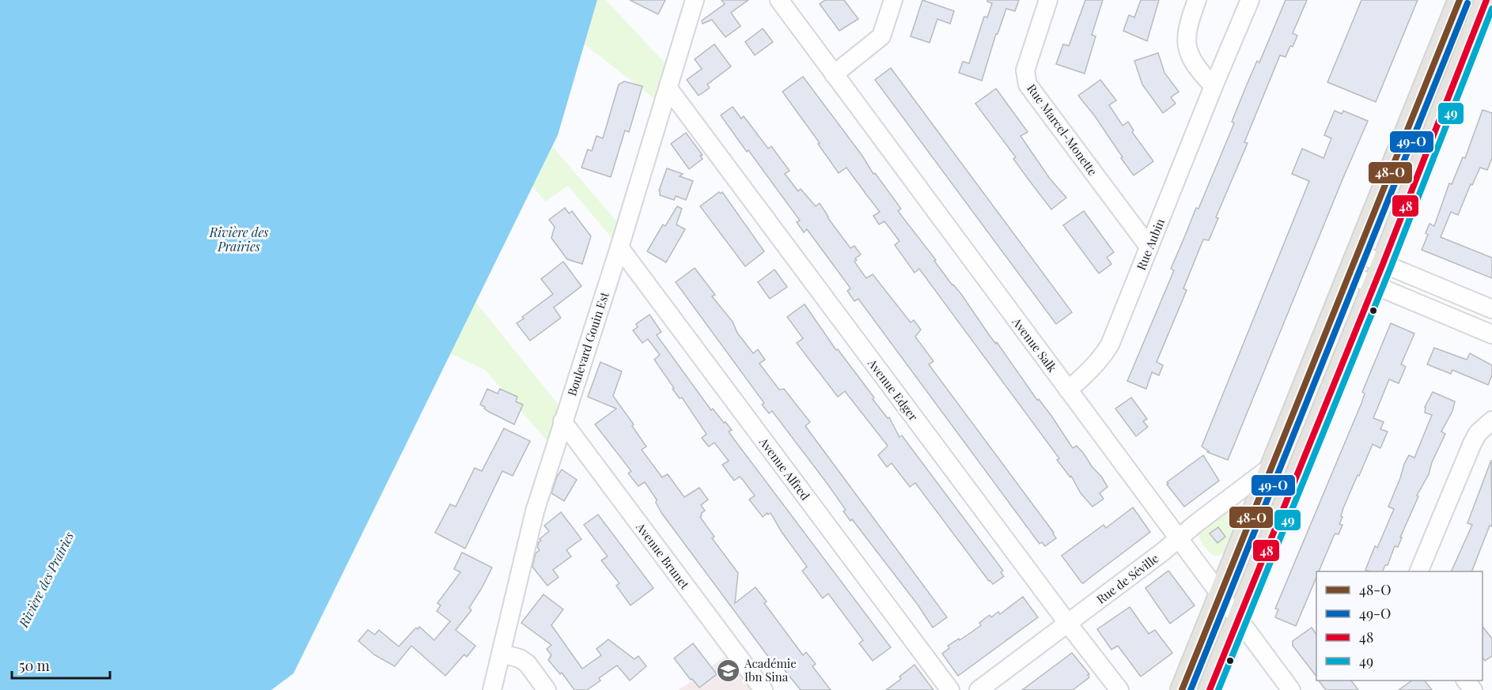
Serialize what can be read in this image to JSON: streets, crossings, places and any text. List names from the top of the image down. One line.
{"streets":{"street":["Rue Marcel-Monette","Rue Aubin","Boulevard Gouin Est","Avenue Salk","Avenue Edger","Avenue Alfred","Avenue Brunet","Rue de Séville"]},"crossings":[["Rue Marcel-Monette","Rue Aubin"],["Rue Aubin","Avenue Salk"],["Boulevard Gouin Est","Avenue Edger"],["Boulevard Gouin Est","Avenue Alfred"],["Boulevard Gouin Est","Avenue Brunet"],["Avenue Salk","Rue de Séville"],["Avenue Edger","Rue de Séville"]],"water":["Rivière des Prairies"],"places":{"school or university":["Académie Ibn Sina"]},"lines":["transit line 48-O","transit line 48","transit line 49-O","transit line 49"],"legend":["48-O","49-O","48","49"],"scale_bar":"50 m"}
